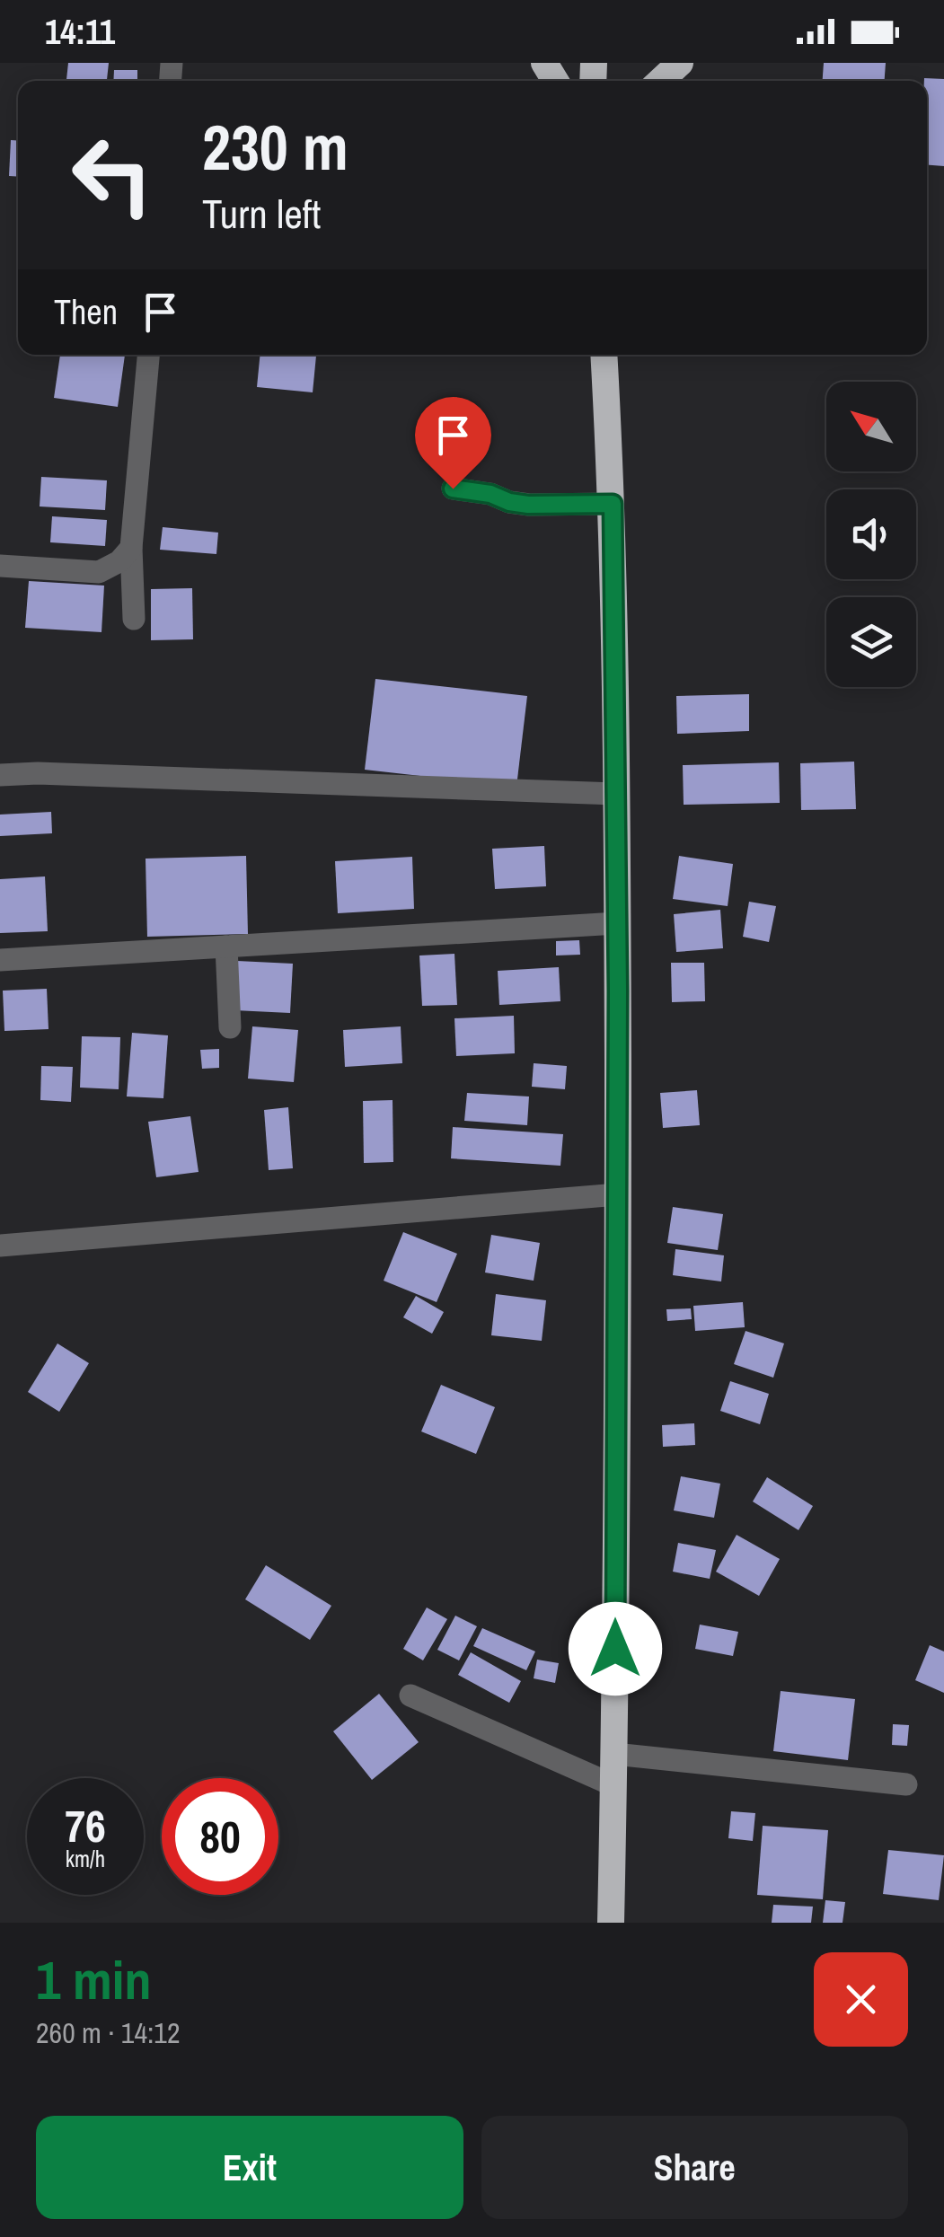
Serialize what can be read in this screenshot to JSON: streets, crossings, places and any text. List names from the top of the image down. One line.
{"north":"top left","page":{"status":"14:11","turn":["230 m","Turn left"],"then":"Then","speed":"76 km/h","limit":"80","heading":["1 min","260 m · 14:12"],"buttons":["Exit","Share"]}}
